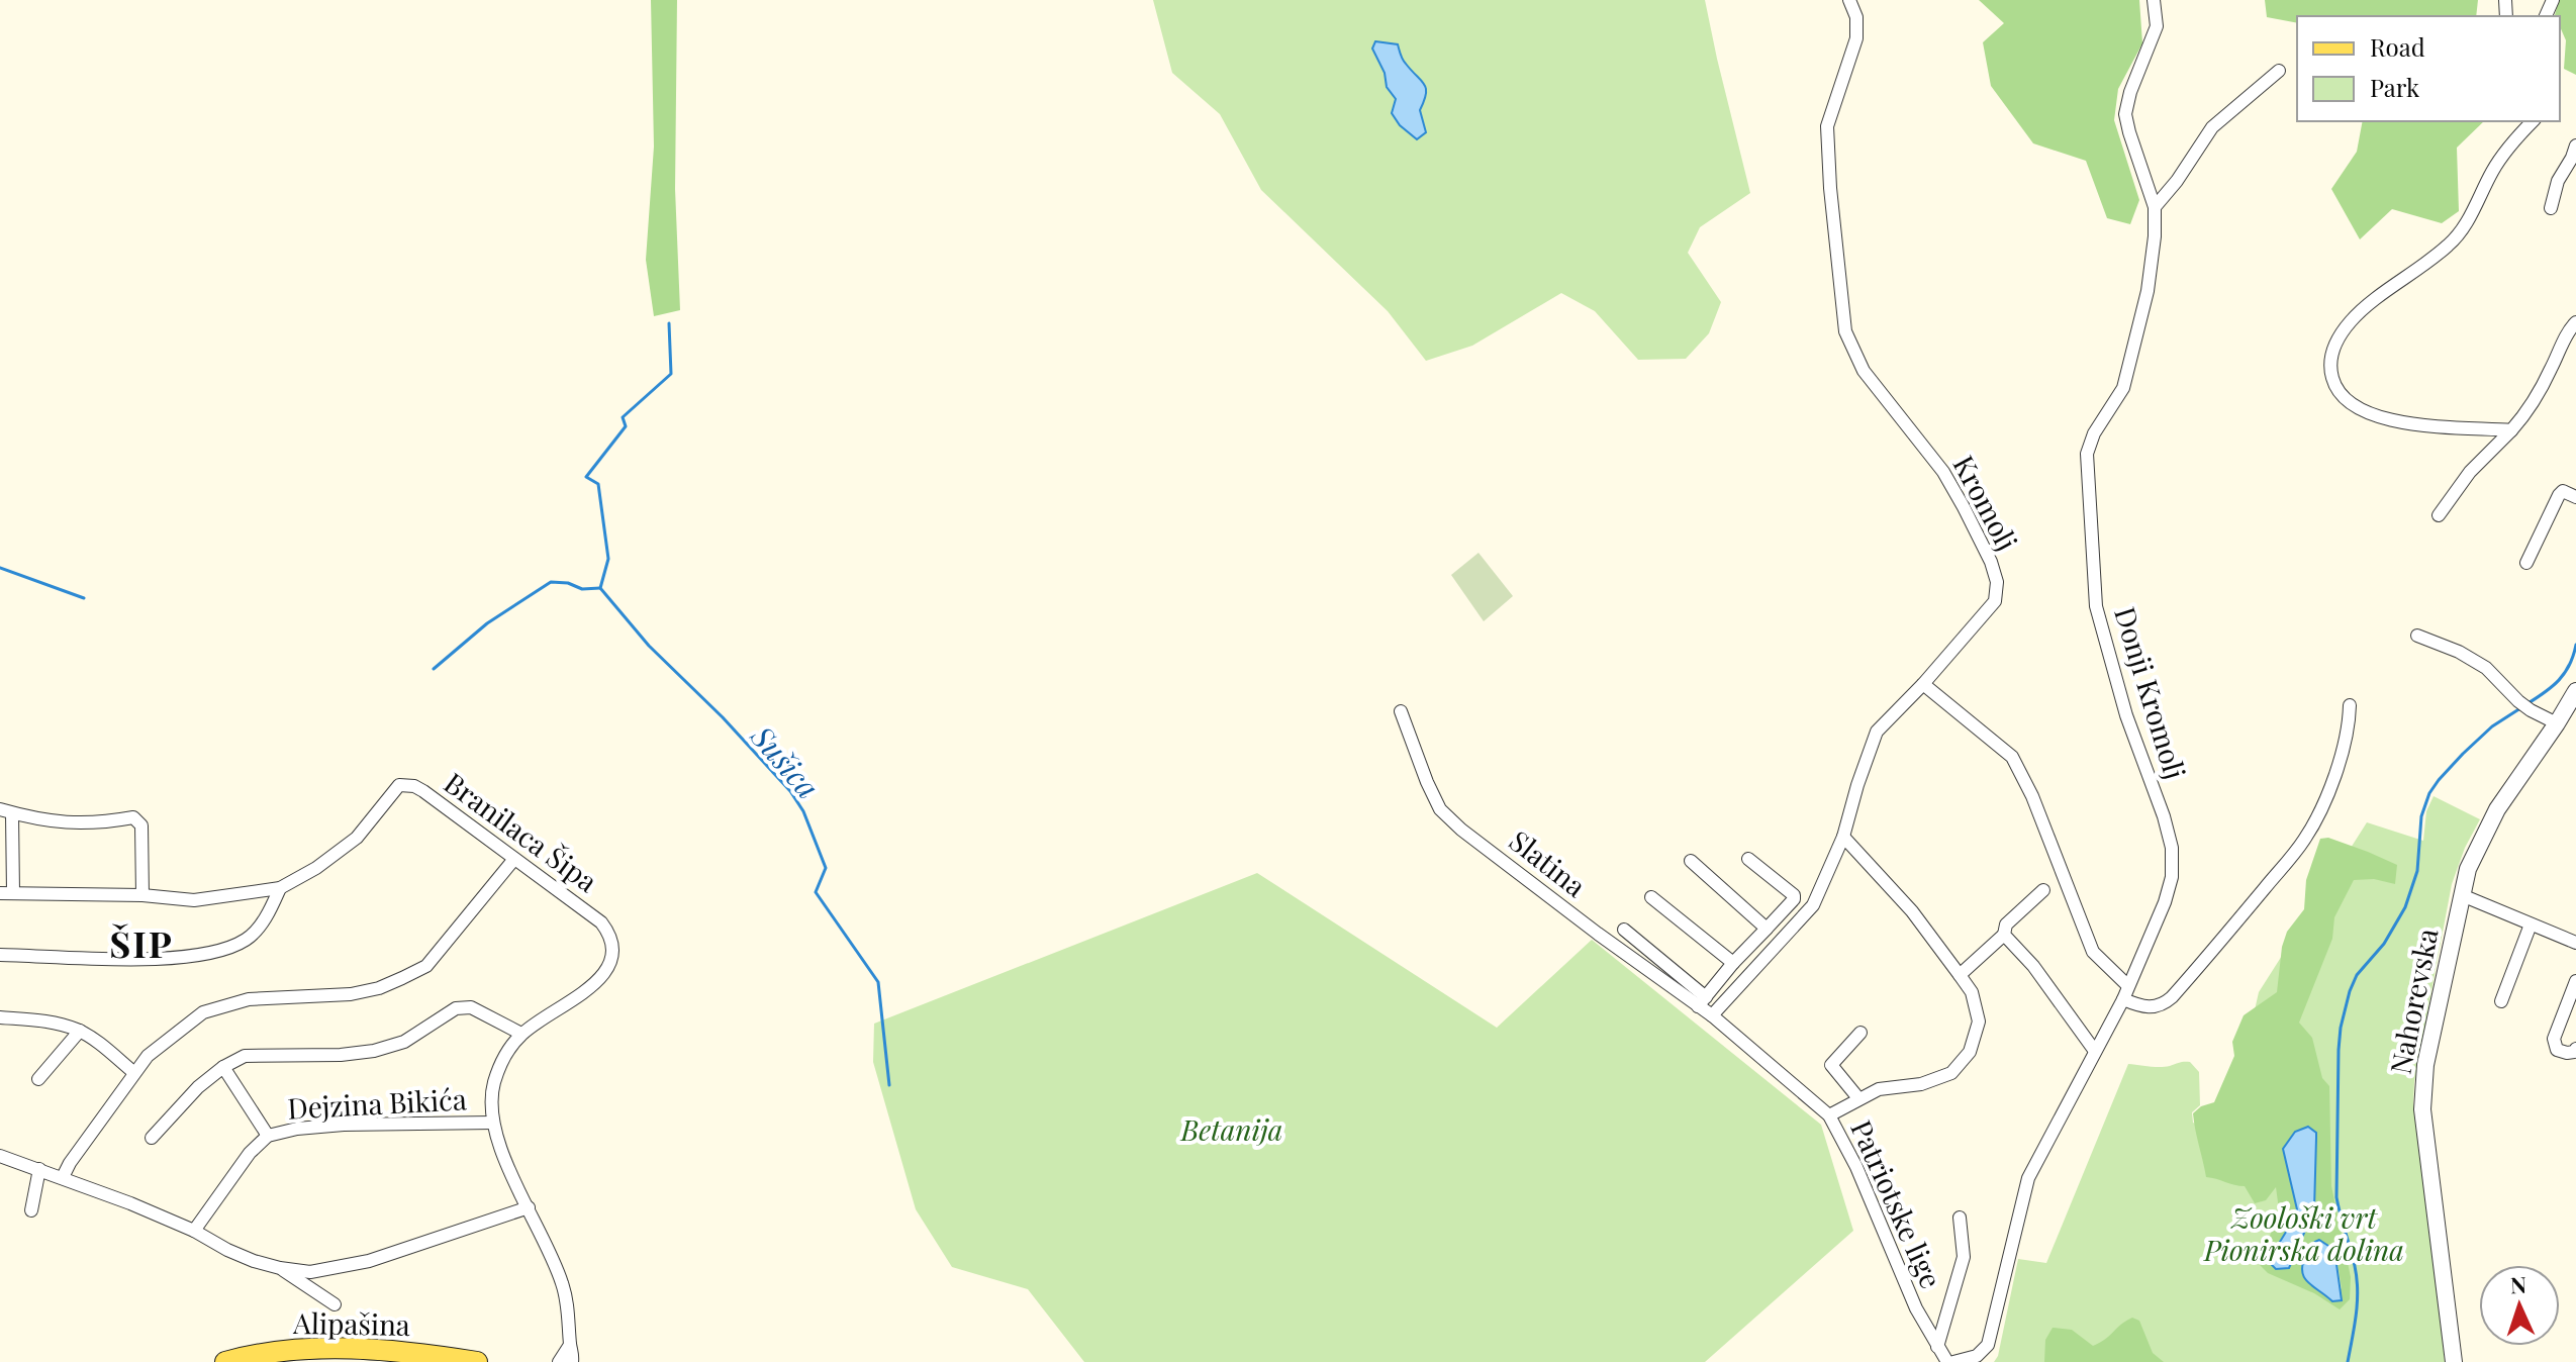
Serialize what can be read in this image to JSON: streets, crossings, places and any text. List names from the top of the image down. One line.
{"streets":{"main road":["Alipašina"],"street":["Kromolj","Donji Kromolj","Branilaca Šipa","Slatina","Nahorevska","Dejzina Bikića","Patriotske lige"]},"crossings":[["Kromolj","Slatina"],["Kromolj","Patriotske lige"],["Branilaca Šipa","Dejzina Bikića"],["Slatina","Patriotske lige"]],"districts":["ŠIP"],"water":["Sušica"],"parks":["Betanija","Zoološki vrt Pionirska dolina"],"legend":["Road","Park"],"north":"top"}
